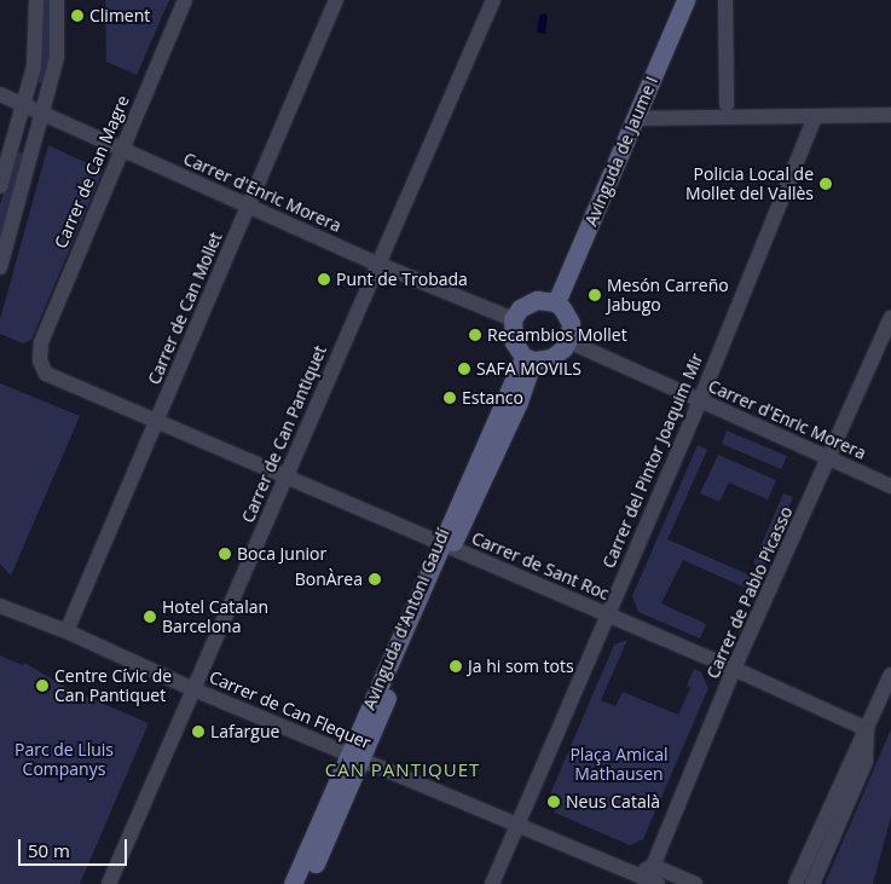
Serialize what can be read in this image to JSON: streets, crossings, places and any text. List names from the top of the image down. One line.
{"streets":{"street":["Avinguda de Jaume I","Carrer de Can Magre","Carrer d'Enric Morera","Carrer de Can Mollet","Carrer de Can Pantiquet","Carrer del Pintor Joaquim Mir","Carrer de Sant Roc","Carrer de Pablo Picasso","Avinguda d'Antoni Gaudí","Carrer de Can Flequer"]},"crossings":[["Avinguda de Jaume I","Carrer d'Enric Morera"],["Avinguda de Jaume I","Avinguda d'Antoni Gaudí"],["Carrer de Can Magre","Carrer d'Enric Morera"],["Carrer de Can Magre","Carrer de Sant Roc"],["Carrer d'Enric Morera","Carrer de Can Mollet"],["Carrer d'Enric Morera","Carrer de Can Pantiquet"],["Carrer d'Enric Morera","Carrer del Pintor Joaquim Mir"],["Carrer d'Enric Morera","Carrer de Pablo Picasso"],["Carrer d'Enric Morera","Avinguda d'Antoni Gaudí"],["Carrer de Can Mollet","Carrer de Sant Roc"],["Carrer de Can Mollet","Carrer de Can Flequer"],["Carrer de Can Pantiquet","Carrer de Sant Roc"],["Carrer de Can Pantiquet","Carrer de Can Flequer"],["Carrer del Pintor Joaquim Mir","Carrer de Sant Roc"],["Carrer del Pintor Joaquim Mir","Carrer de Can Flequer"],["Carrer de Sant Roc","Carrer de Pablo Picasso"],["Carrer de Sant Roc","Avinguda d'Antoni Gaudí"],["Carrer de Pablo Picasso","Carrer de Can Flequer"],["Avinguda d'Antoni Gaudí","Carrer de Can Flequer"]],"districts":["CAN PANTIQUET"],"parks":["Parc de Lluis Companys","Plaça Amical Mathausen"],"places":["Climent","Policia Local de Mollet del Vallès","Punt de Trobada","Mesón Carreño Jabugo","Recambios Mollet","SAFA MOVILS","Estanco","Boca Junior","BonÀrea","Hotel Catalan Barcelona","Ja hi som tots","Centre Cívic de Can Pantiquet","Lafargue","Neus Català"],"scale_bar":"50 m"}
